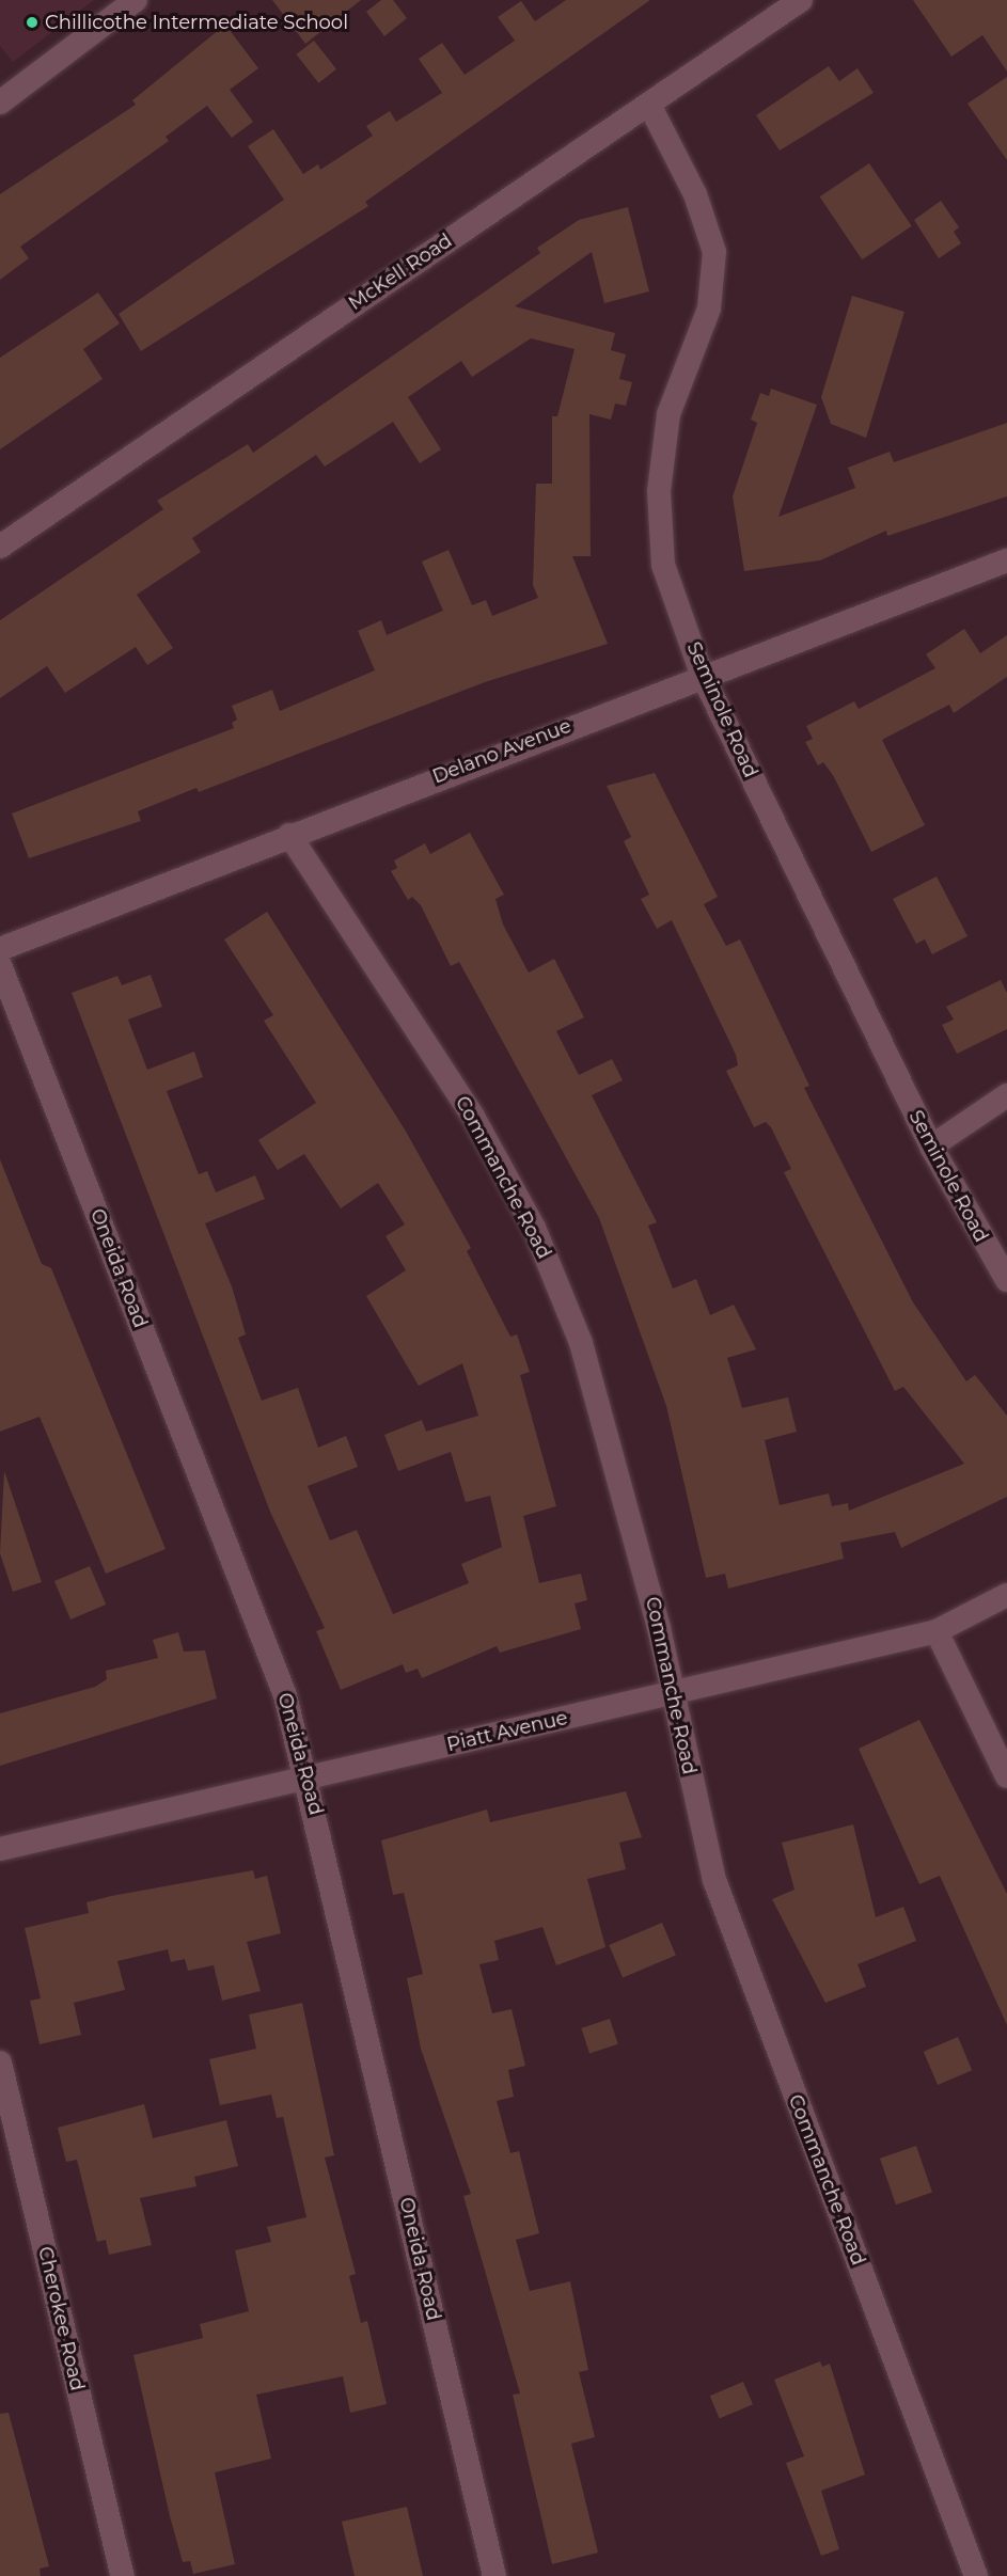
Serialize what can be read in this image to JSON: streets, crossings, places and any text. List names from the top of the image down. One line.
{"streets":{"street":["McKell Road","Seminole Road","Delano Avenue","Commanche Road","Oneida Road","Piatt Avenue","Cherokee Road"]},"crossings":[["McKell Road","Seminole Road"],["Seminole Road","Delano Avenue"],["Delano Avenue","Commanche Road"],["Commanche Road","Piatt Avenue"],["Oneida Road","Piatt Avenue"]],"places":["Chillicothe Intermediate School"]}
